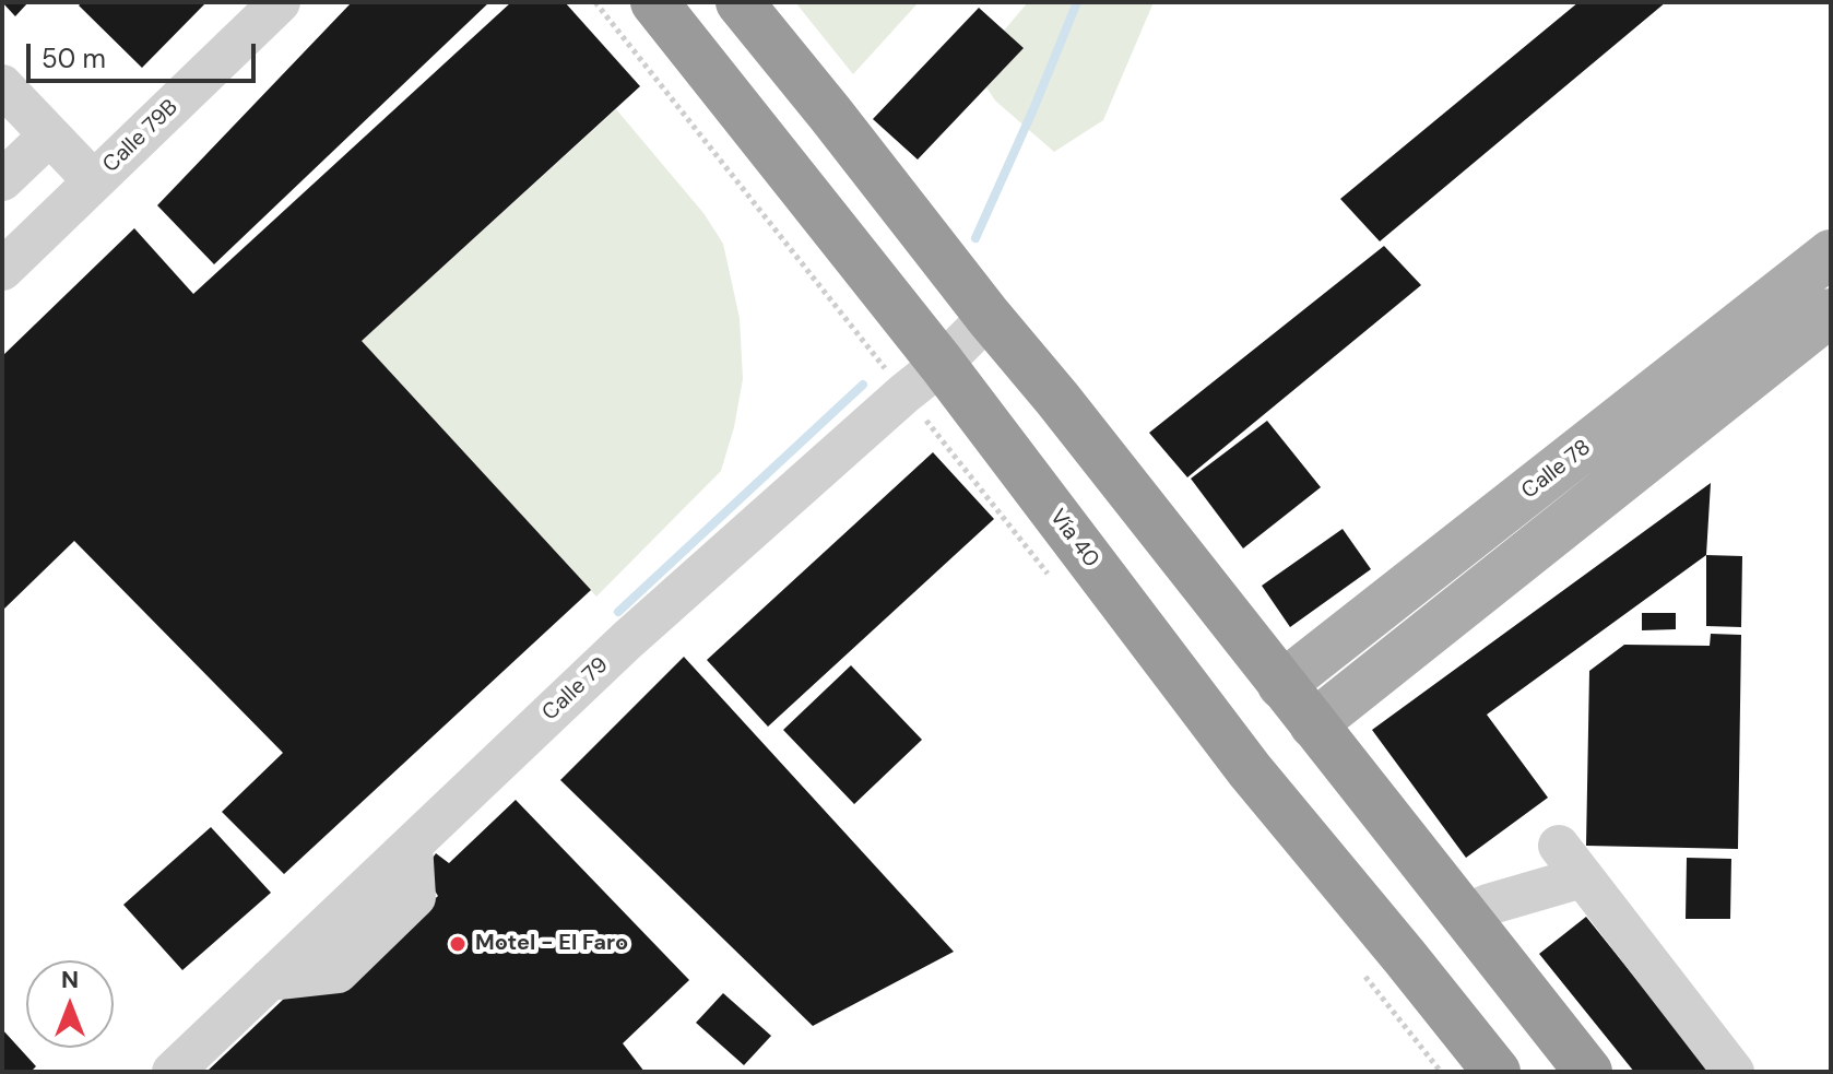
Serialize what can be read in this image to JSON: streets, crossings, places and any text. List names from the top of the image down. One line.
{"streets":{"highway":["Vía 40"],"main road":["Calle 78"],"street":["Calle 79B","Calle 79"]},"crossings":[["Vía 40","Calle 79"]],"places":["Motel - El Faro"],"scale_bar":"50 m","north":"top"}
